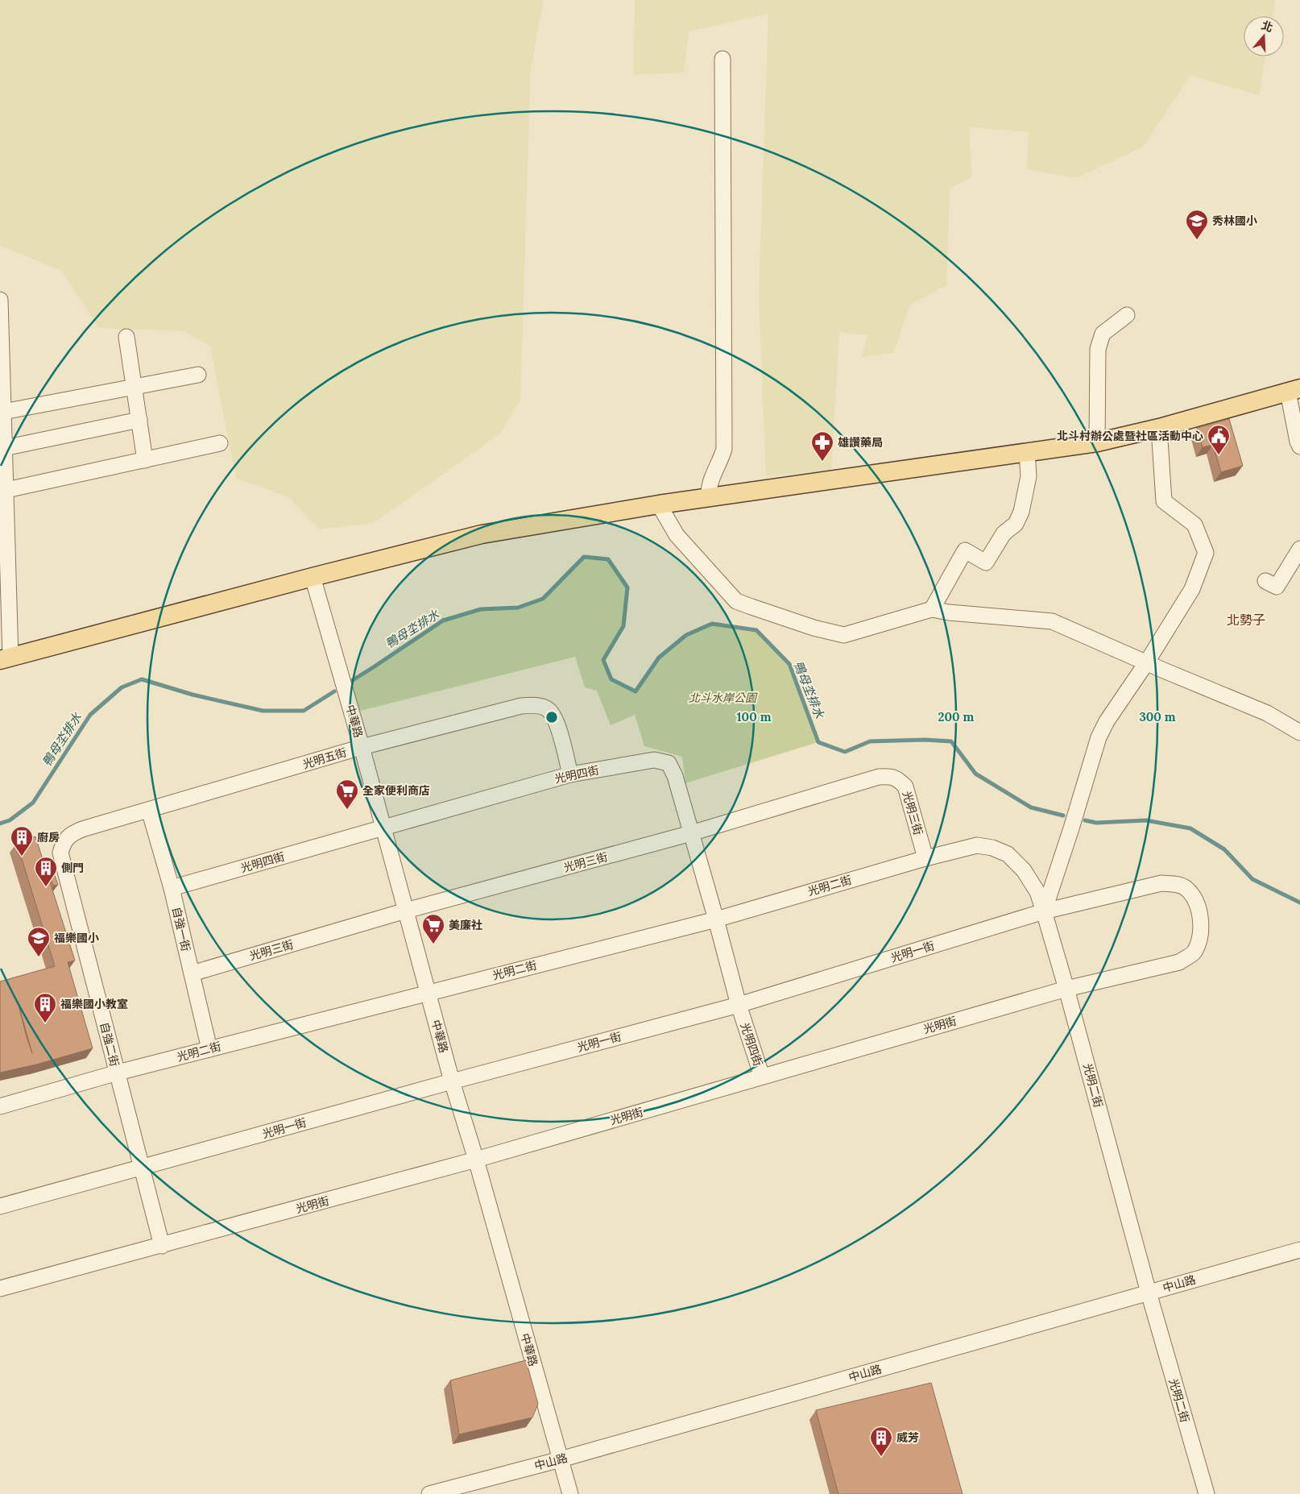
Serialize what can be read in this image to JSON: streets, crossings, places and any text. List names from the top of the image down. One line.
{"streets":{"street":["中華路","光明五街","光明四街","光明三街","光明二街","自強一街","光明一街","光明街","自強二街","中山路"]},"crossings":[["中華路","光明五街"],["中華路","光明四街"],["中華路","光明三街"],["中華路","光明二街"],["中華路","光明一街"],["中華路","光明街"],["中華路","中山路"],["光明五街","光明四街"],["光明五街","自強一街"],["光明五街","自強二街"],["光明四街","光明三街"],["光明四街","光明二街"],["光明四街","自強一街"],["光明四街","光明一街"],["光明四街","光明街"],["光明三街","光明二街"],["光明三街","自強一街"],["光明二街","自強一街"],["光明二街","光明一街"],["光明二街","光明街"],["光明二街","自強二街"],["光明二街","中山路"],["光明一街","光明街"],["光明一街","自強二街"],["光明街","自強二街"]],"districts":["北勢子"],"water":["鴨母坔排水"],"parks":["北斗水岸公園"],"places":{"school or university":["秀林國小","福樂國小"],"public building":["北斗村辦公處暨社區活動中心"],"pharmacy":["雄讚藥局"],"supermarket":["全家便利商店","美廉社"],"building":["廚房","側門","福樂國小教室","威芳"]},"north":"top","rings":["100 m","200 m","300 m"]}
